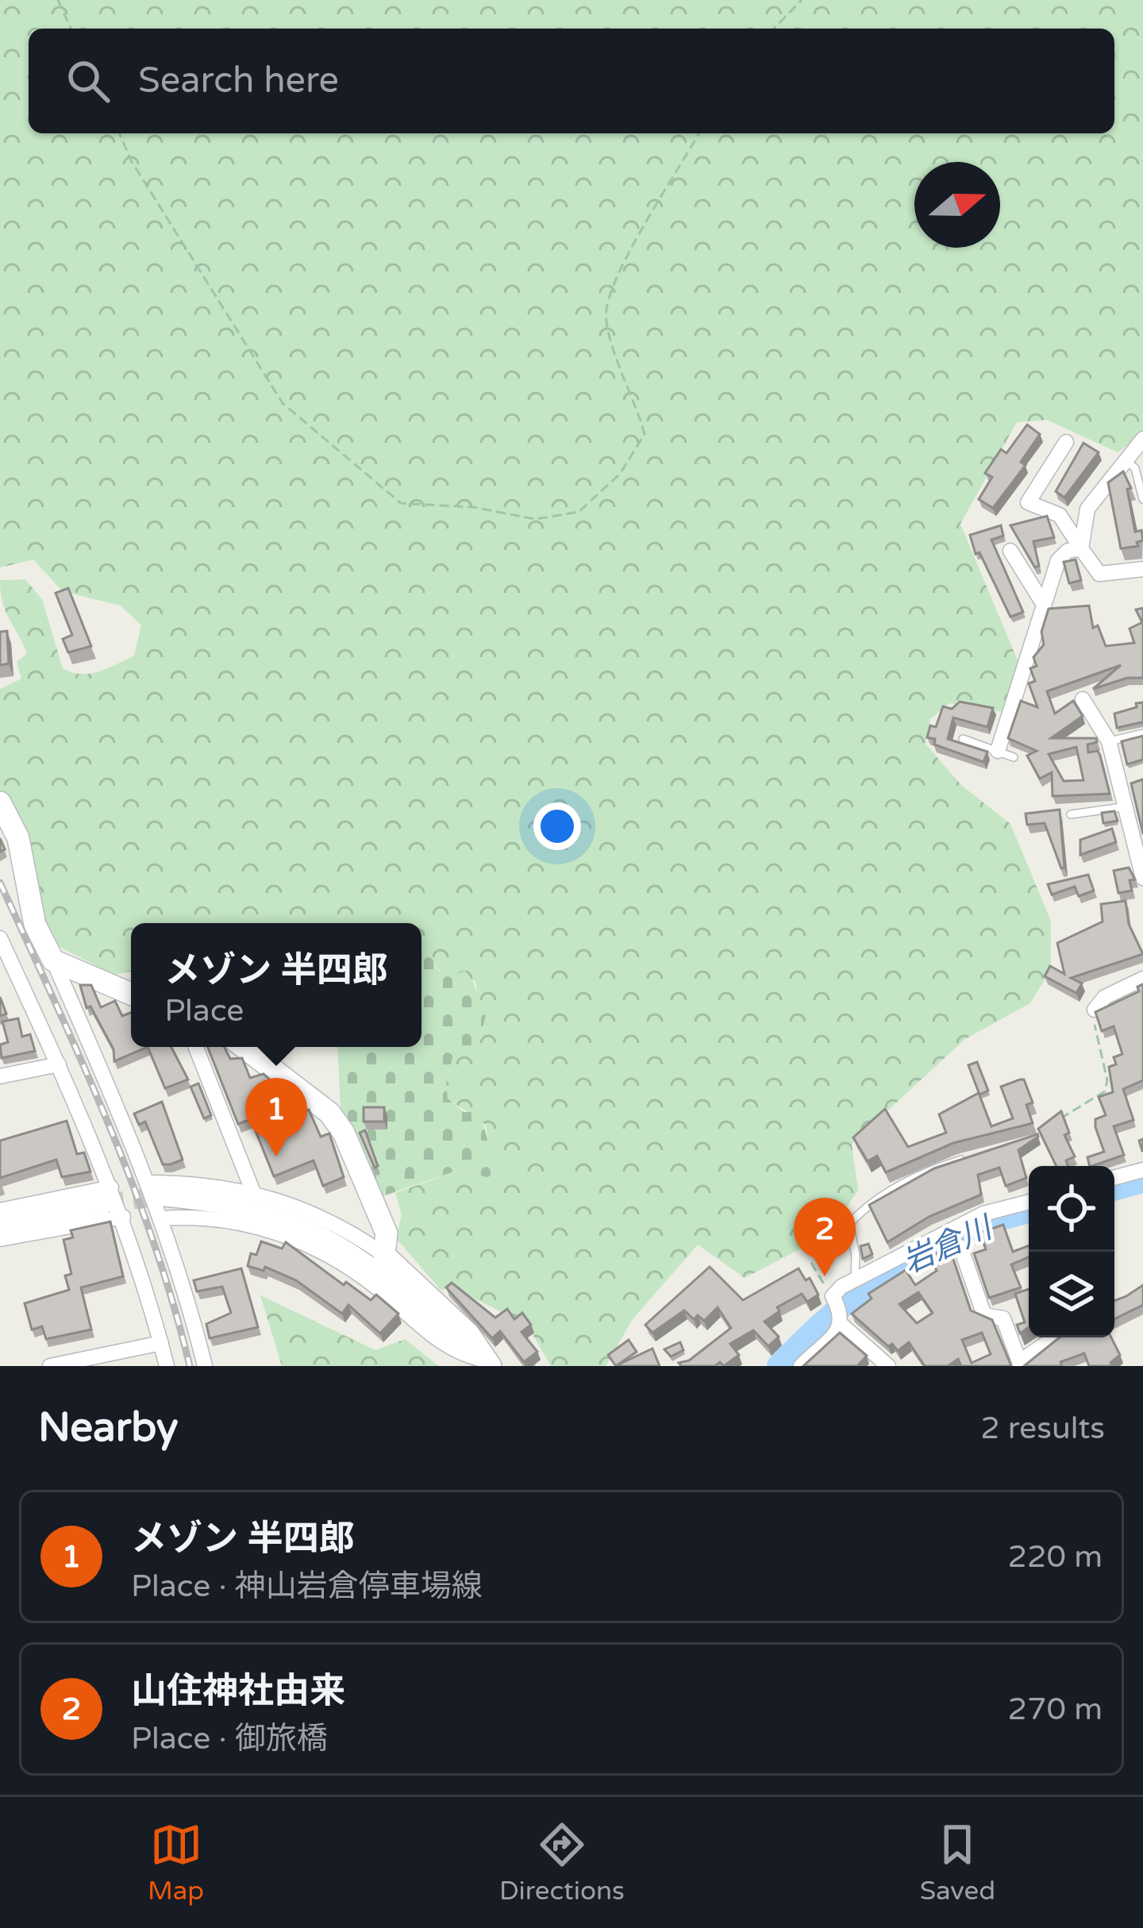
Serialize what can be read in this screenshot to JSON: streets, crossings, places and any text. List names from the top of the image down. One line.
{"water":["岩倉川"],"north":"right","page":{"search":"Search here","popup":["メゾン 半四郎","Place"],"pins":["1","2"],"heading":["Nearby","2 results"],"list":[{"mark":"1","name":"メゾン 半四郎","note":"Place · 神山岩倉停車場線","value":"220 m"},{"mark":"2","name":"山住神社由来","note":"Place · 御旅橋","value":"270 m"}],"nav":["Map","Directions","Saved"]}}
